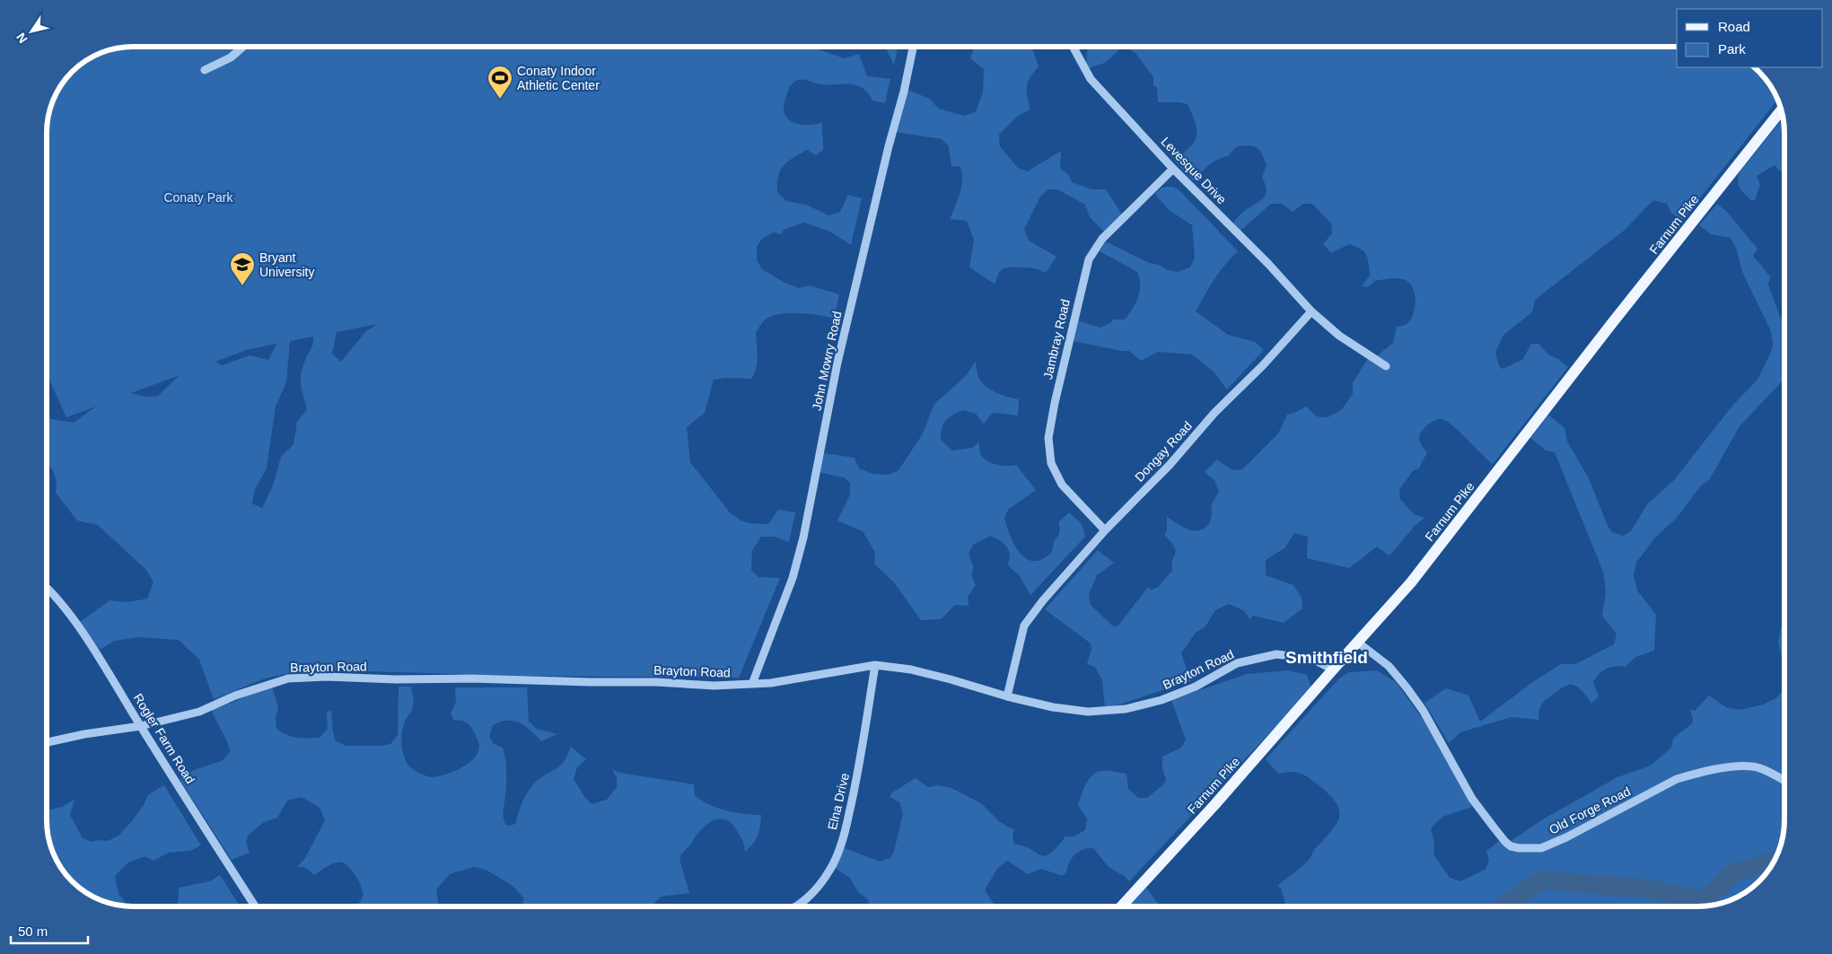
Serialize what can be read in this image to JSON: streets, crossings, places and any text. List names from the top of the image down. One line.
{"streets":{"main road":["Farnum Pike"],"street":["Levesque Drive","Jambray Road","John Mowry Road","Dongay Road","Brayton Road","Rogler Farm Road","Elna Drive","Old Forge Road"]},"crossings":[["Levesque Drive","Jambray Road"],["Levesque Drive","Dongay Road"],["Farnum Pike","Brayton Road"],["Farnum Pike","Old Forge Road"],["Jambray Road","Dongay Road"],["John Mowry Road","Brayton Road"],["Dongay Road","Brayton Road"],["Brayton Road","Rogler Farm Road"],["Brayton Road","Elna Drive"]],"districts":["Smithfield"],"parks":["Conaty Park"],"places":{"sports":["Conaty Indoor Athletic Center"],"school or university":["Bryant University"]},"legend":["Road","Park"],"scale_bar":"50 m","north":"bottom left"}
